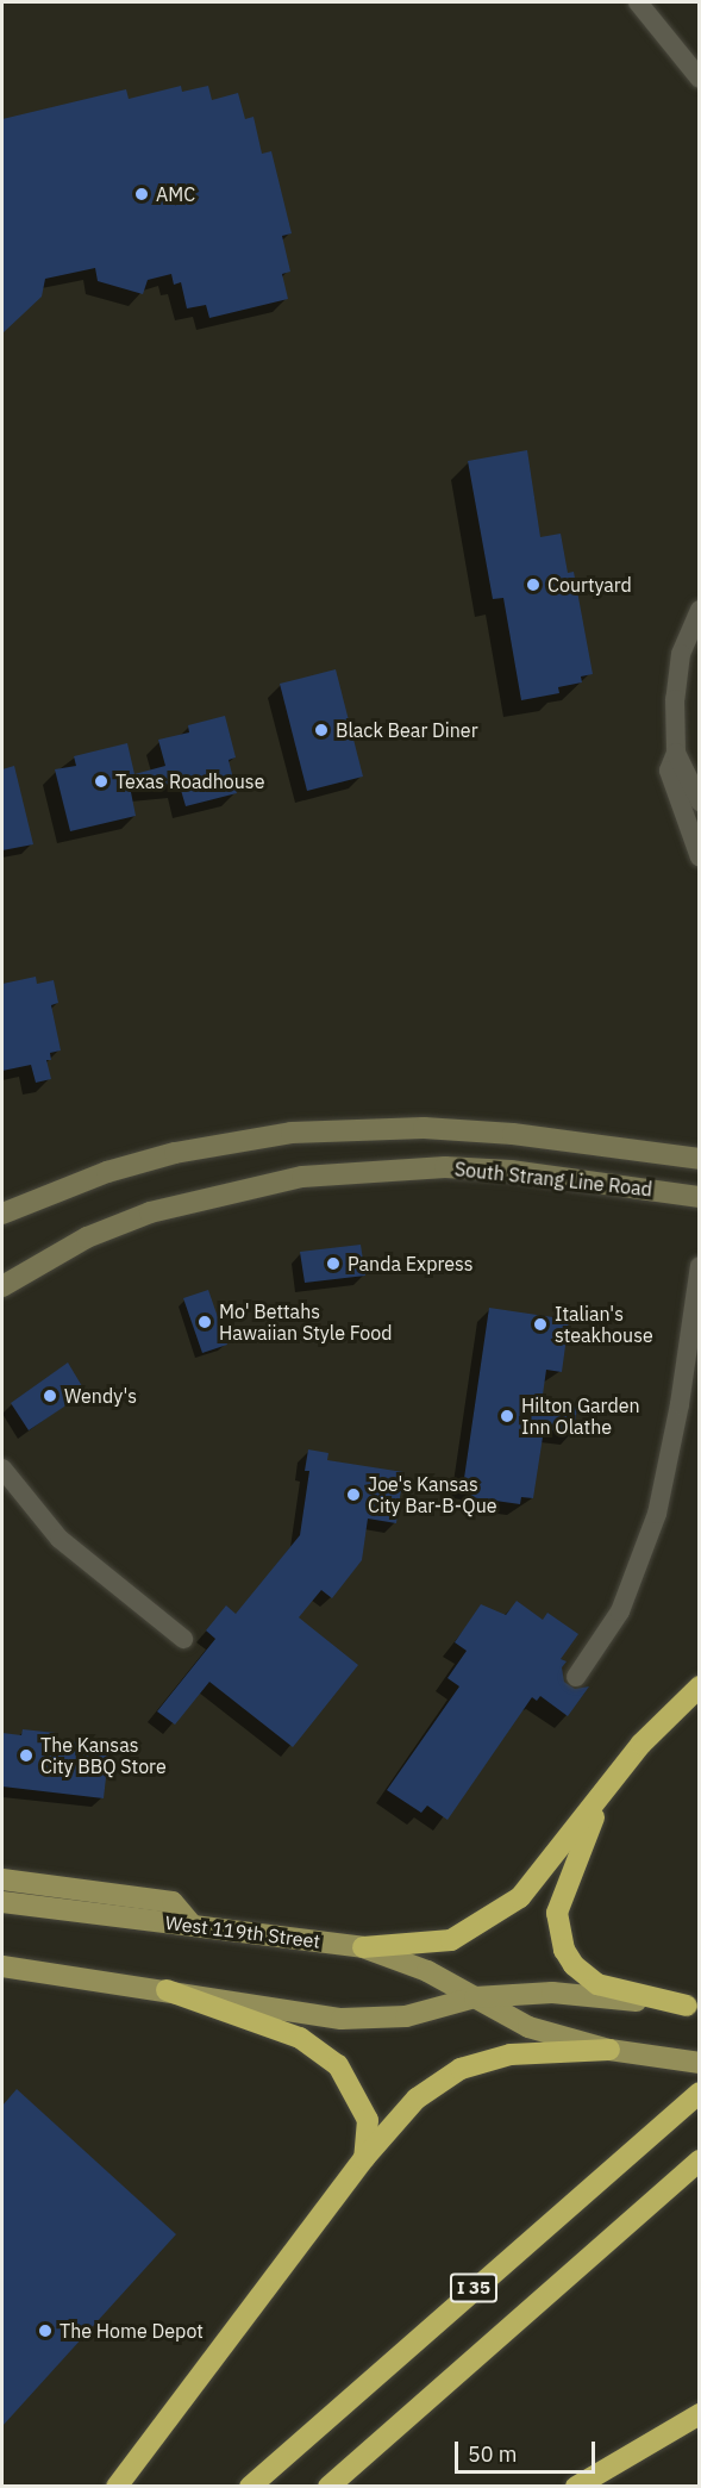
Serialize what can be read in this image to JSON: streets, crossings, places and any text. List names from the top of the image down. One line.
{"streets":{"highway":["I 35"],"main road":["South Strang Line Road","West 119th Street"]},"places":["AMC","Courtyard","Black Bear Diner","Texas Roadhouse","Panda Express","Mo' Bettahs Hawaiian Style Food","Italian's steakhouse","Wendy's","Hilton Garden Inn Olathe","Joe's Kansas City Bar-B-Que","The Kansas City BBQ Store","The Home Depot"],"scale_bar":"50 m"}
